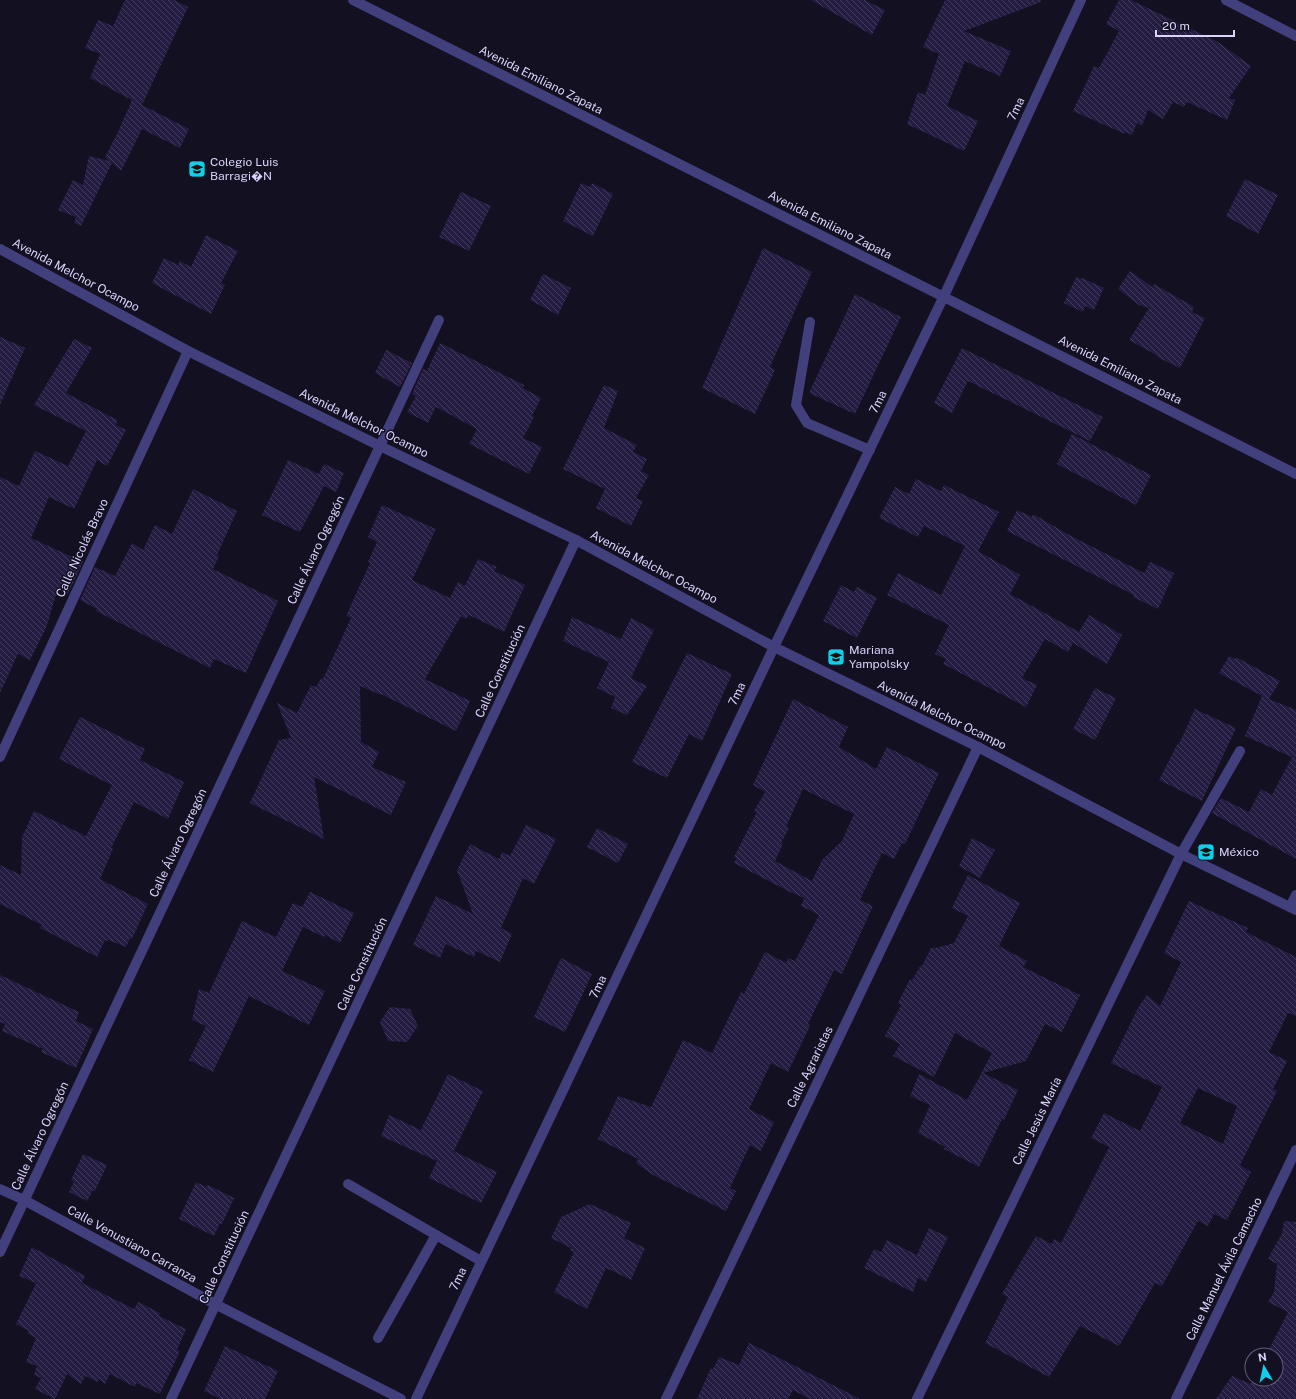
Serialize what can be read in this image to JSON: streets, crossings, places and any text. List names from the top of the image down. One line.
{"streets":{"street":["Avenida Emiliano Zapata","7ma","Avenida Melchor Ocampo","Calle Nicolás Bravo","Calle Álvaro Ogregón","Calle Constitución","Calle Agraristas","Calle Jesús María","Calle Venustiano Carranza","Calle Manuel Ávila Camacho"]},"crossings":[["Avenida Emiliano Zapata","7ma"],["7ma","Avenida Melchor Ocampo"],["Avenida Melchor Ocampo","Calle Nicolás Bravo"],["Avenida Melchor Ocampo","Calle Álvaro Ogregón"],["Avenida Melchor Ocampo","Calle Constitución"],["Avenida Melchor Ocampo","Calle Agraristas"],["Avenida Melchor Ocampo","Calle Jesús María"],["Calle Álvaro Ogregón","Calle Venustiano Carranza"],["Calle Constitución","Calle Venustiano Carranza"]],"places":{"school or university":["Colegio Luis Barragi�N","Mariana Yampolsky","México"]},"scale_bar":"20 m","north":"top"}
